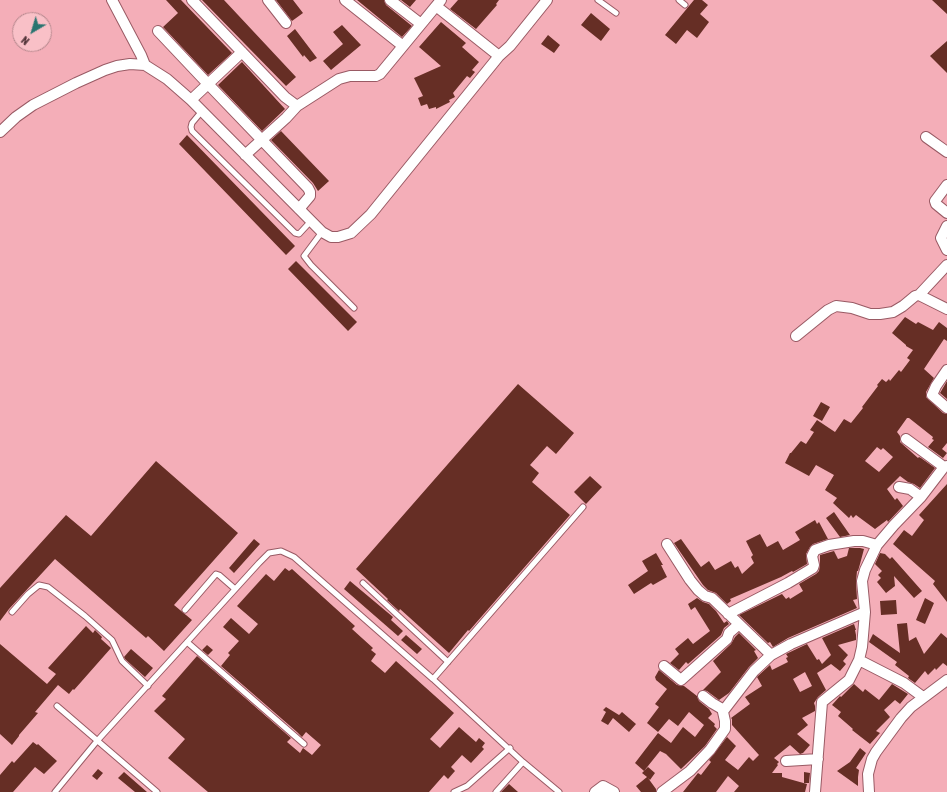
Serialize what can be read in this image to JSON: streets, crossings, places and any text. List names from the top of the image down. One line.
{"north":"bottom left"}
